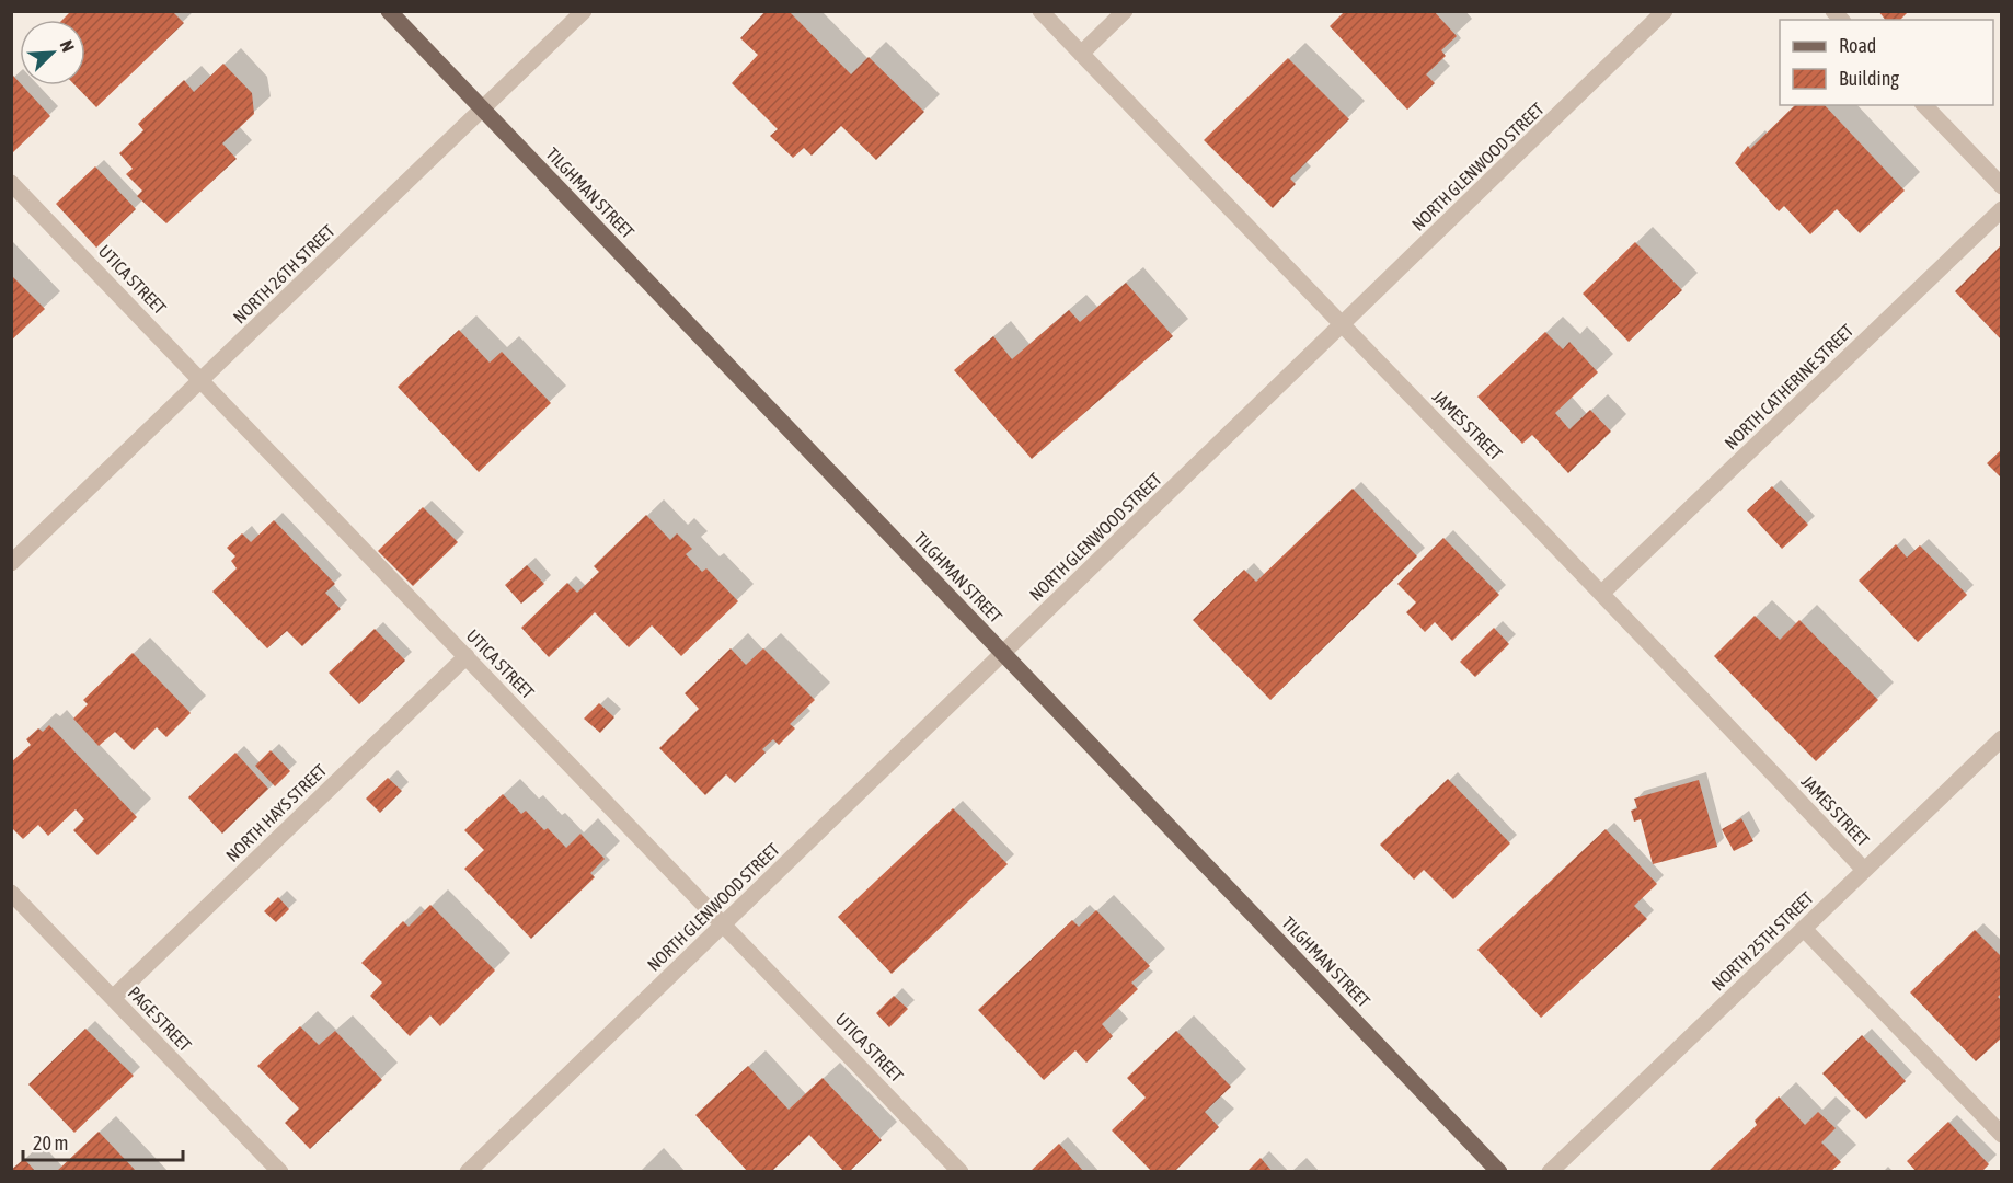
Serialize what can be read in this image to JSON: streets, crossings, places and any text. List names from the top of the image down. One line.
{"streets":{"main road":["TILGHMAN STREET"],"street":["NORTH GLENWOOD STREET","NORTH 26TH STREET","UTICA STREET","NORTH CATHERINE STREET","JAMES STREET","NORTH HAYS STREET","NORTH 25TH STREET","PAGE STREET"]},"crossings":[["NORTH GLENWOOD STREET","TILGHMAN STREET"],["NORTH GLENWOOD STREET","UTICA STREET"],["NORTH GLENWOOD STREET","JAMES STREET"],["TILGHMAN STREET","NORTH 26TH STREET"],["NORTH 26TH STREET","UTICA STREET"],["UTICA STREET","NORTH HAYS STREET"],["NORTH CATHERINE STREET","JAMES STREET"],["JAMES STREET","NORTH 25TH STREET"],["NORTH HAYS STREET","PAGE STREET"]],"legend":["Road","Building"],"scale_bar":"20 m","north":"top right"}
